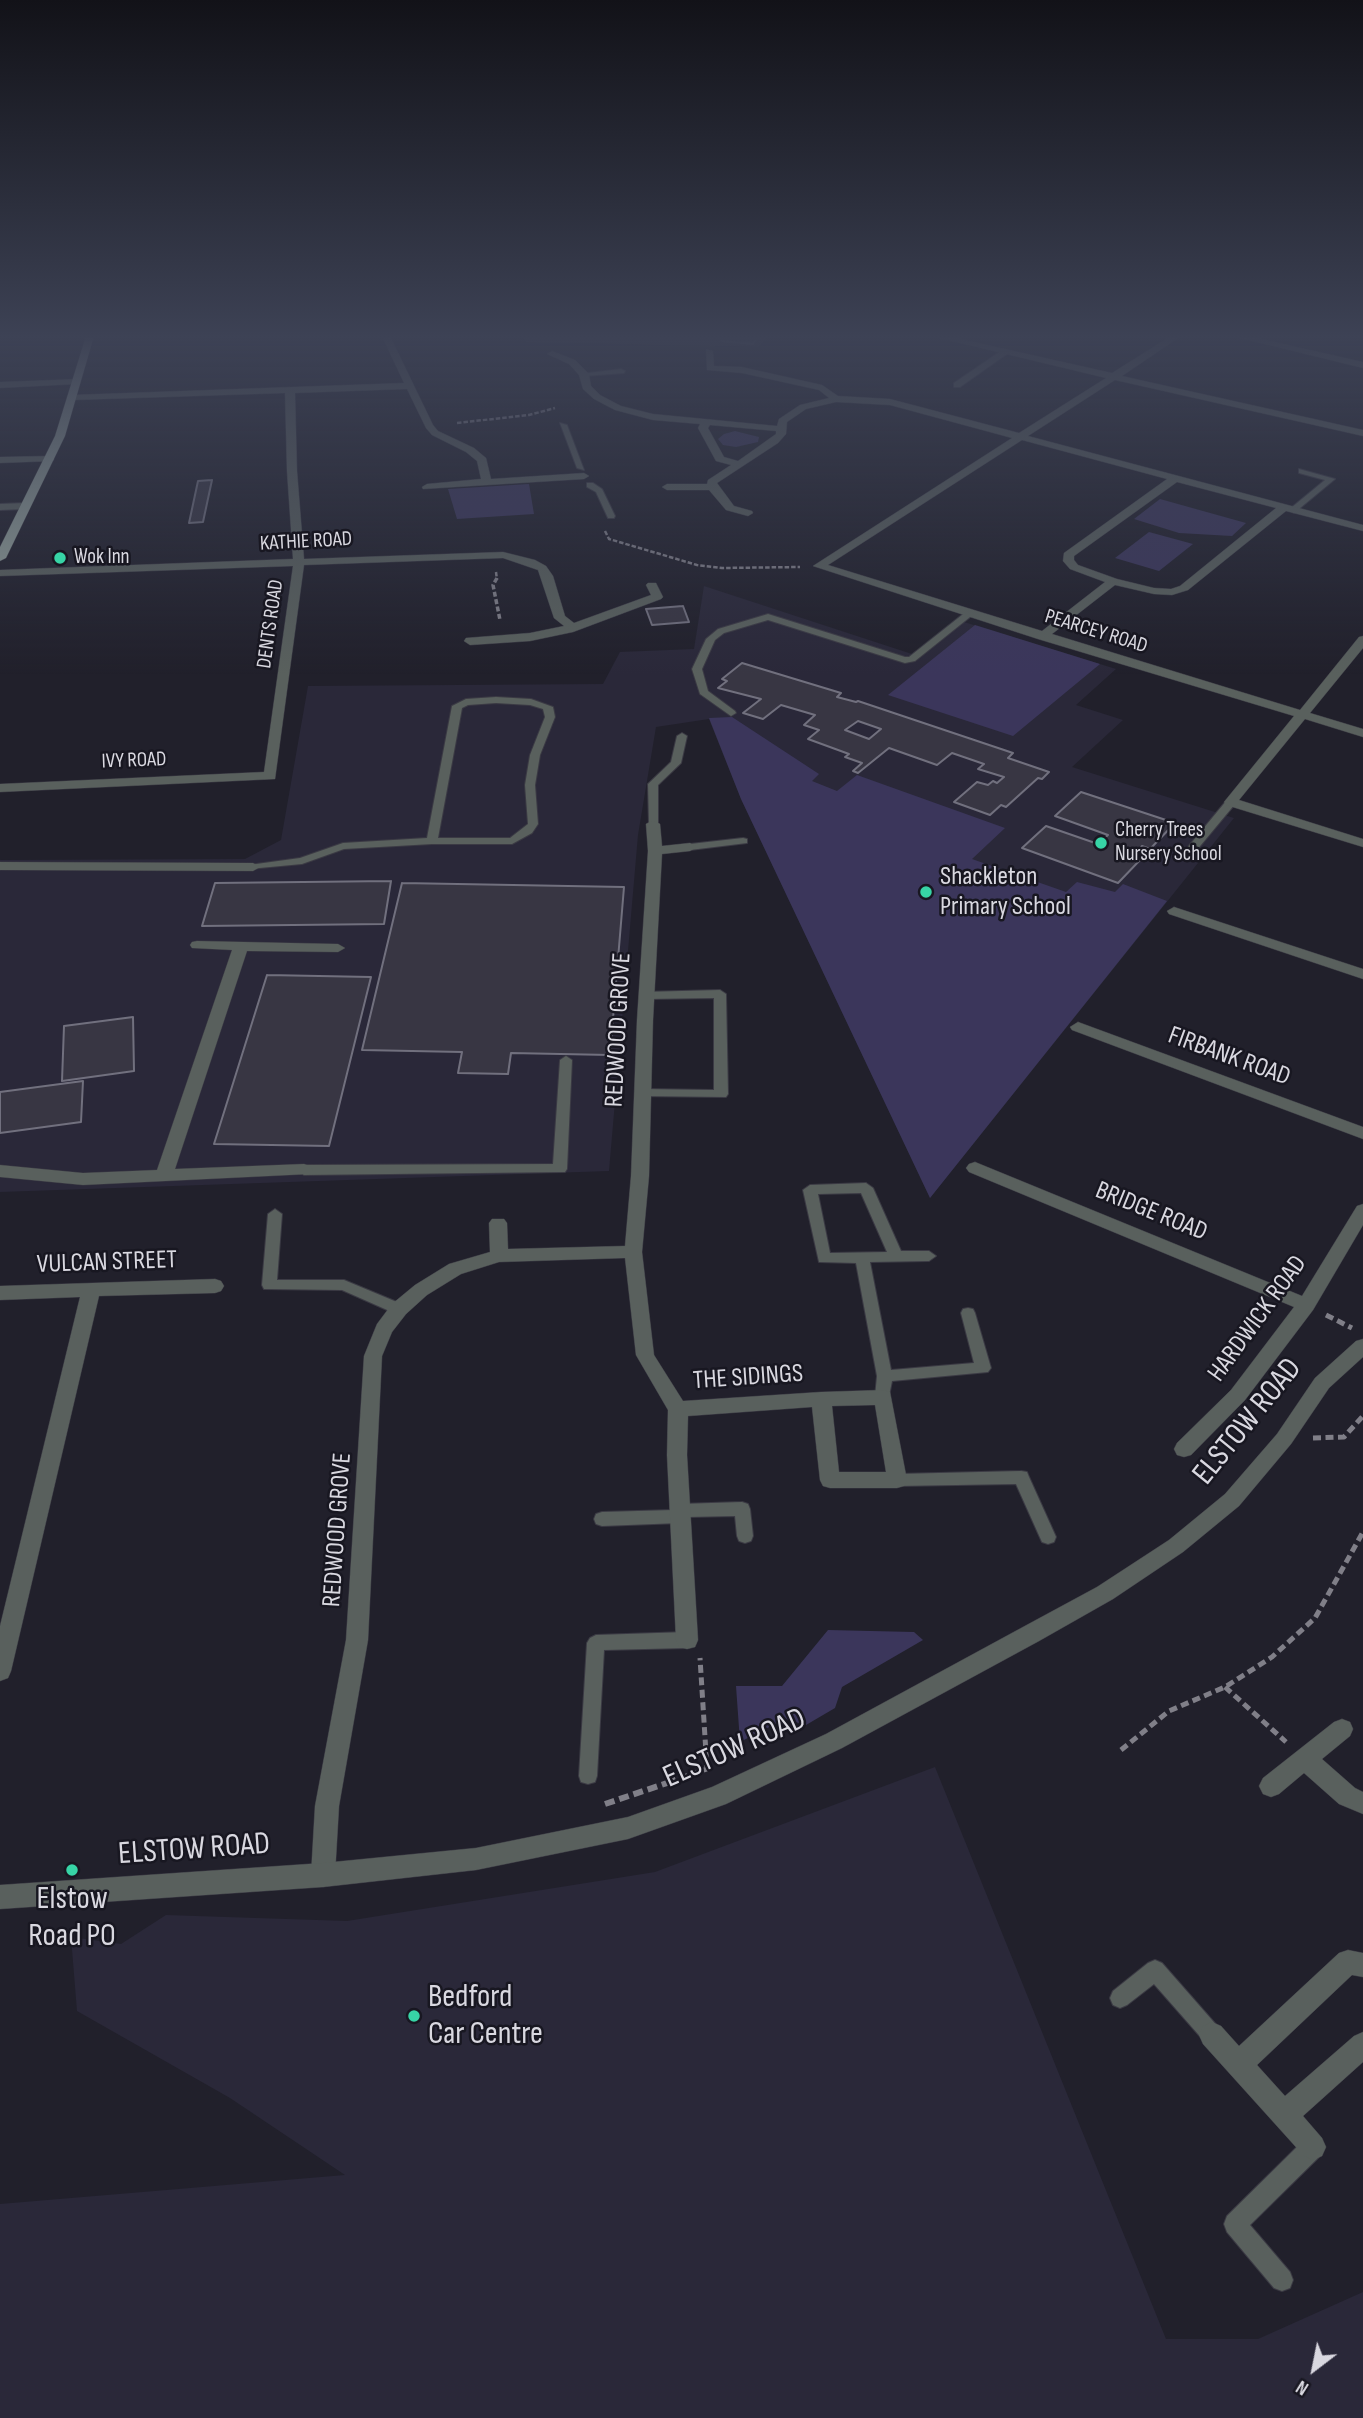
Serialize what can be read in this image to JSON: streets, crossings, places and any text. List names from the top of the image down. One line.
{"streets":{"street":["KATHIE ROAD","DENTS ROAD","PEARCEY ROAD","IVY ROAD","REDWOOD GROVE","FIRBANK ROAD","BRIDGE ROAD","VULCAN STREET","HARDWICK ROAD","THE SIDINGS","ELSTOW ROAD"]},"crossings":[["KATHIE ROAD","DENTS ROAD"],["DENTS ROAD","IVY ROAD"],["REDWOOD GROVE","THE SIDINGS"],["REDWOOD GROVE","ELSTOW ROAD"],["BRIDGE ROAD","HARDWICK ROAD"]],"places":["Wok Inn","Cherry Trees Nursery School","Shackleton Primary School","Elstow Road PO","Bedford Car Centre"],"north":"bottom left"}
